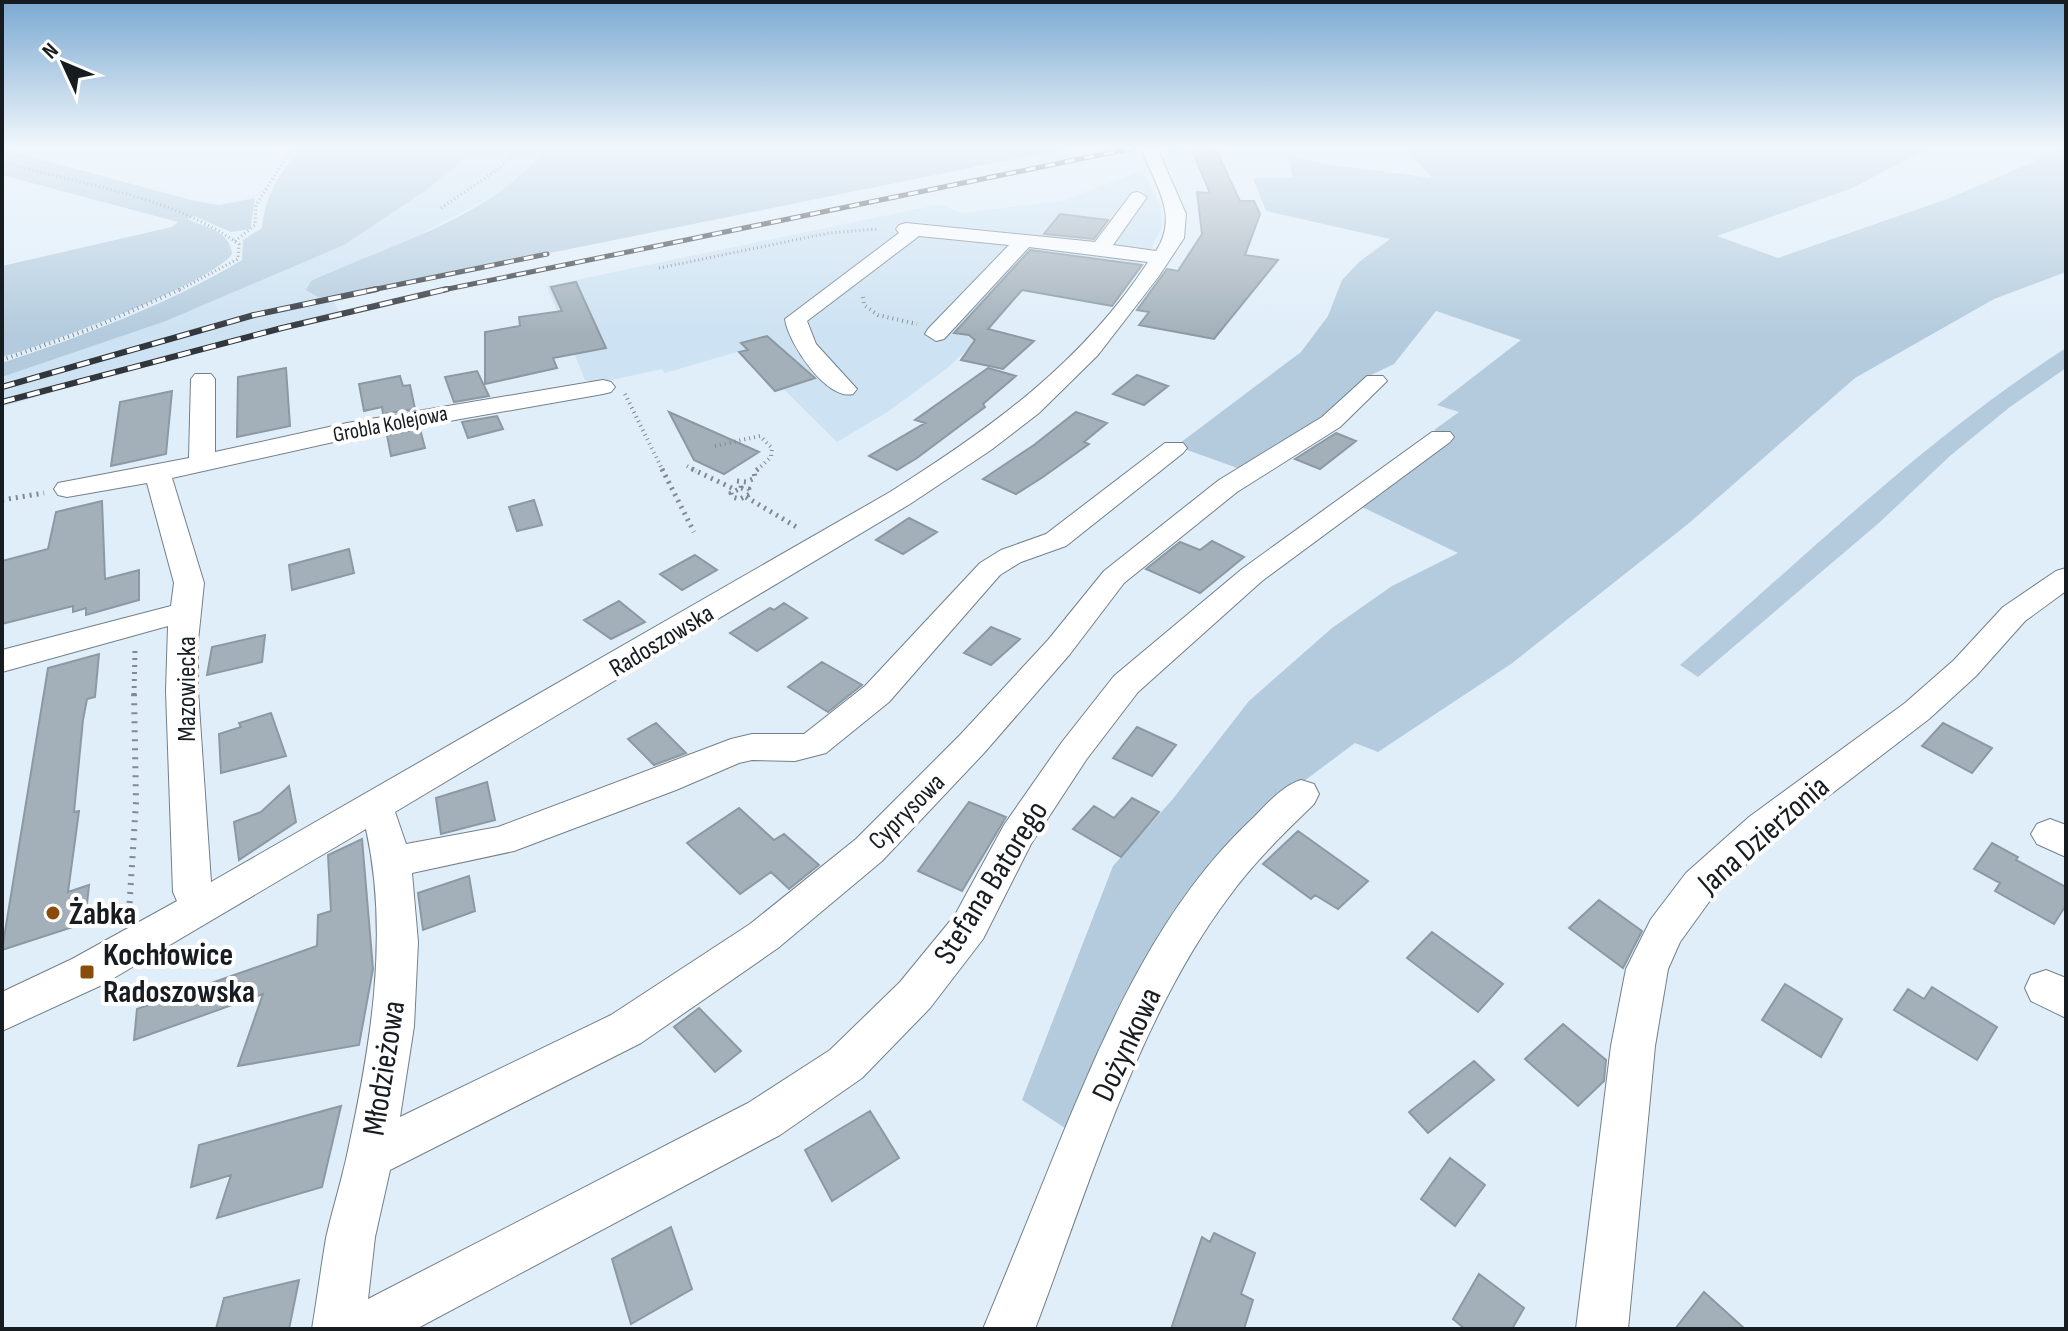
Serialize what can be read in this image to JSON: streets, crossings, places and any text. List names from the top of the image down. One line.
{"streets":{"street":["Grobla Kolejowa","Radoszowska","Mazowiecka","Cyprysowa","Jana Dzierżonia","Stefana Batorego","Dożynkowa","Młodzieżowa"]},"crossings":[["Grobla Kolejowa","Mazowiecka"],["Radoszowska","Mazowiecka"],["Radoszowska","Młodzieżowa"],["Cyprysowa","Młodzieżowa"]],"places":{"other":["Żabka"],"transit":["Kochłowice Radoszowska"]},"north":"top left"}
